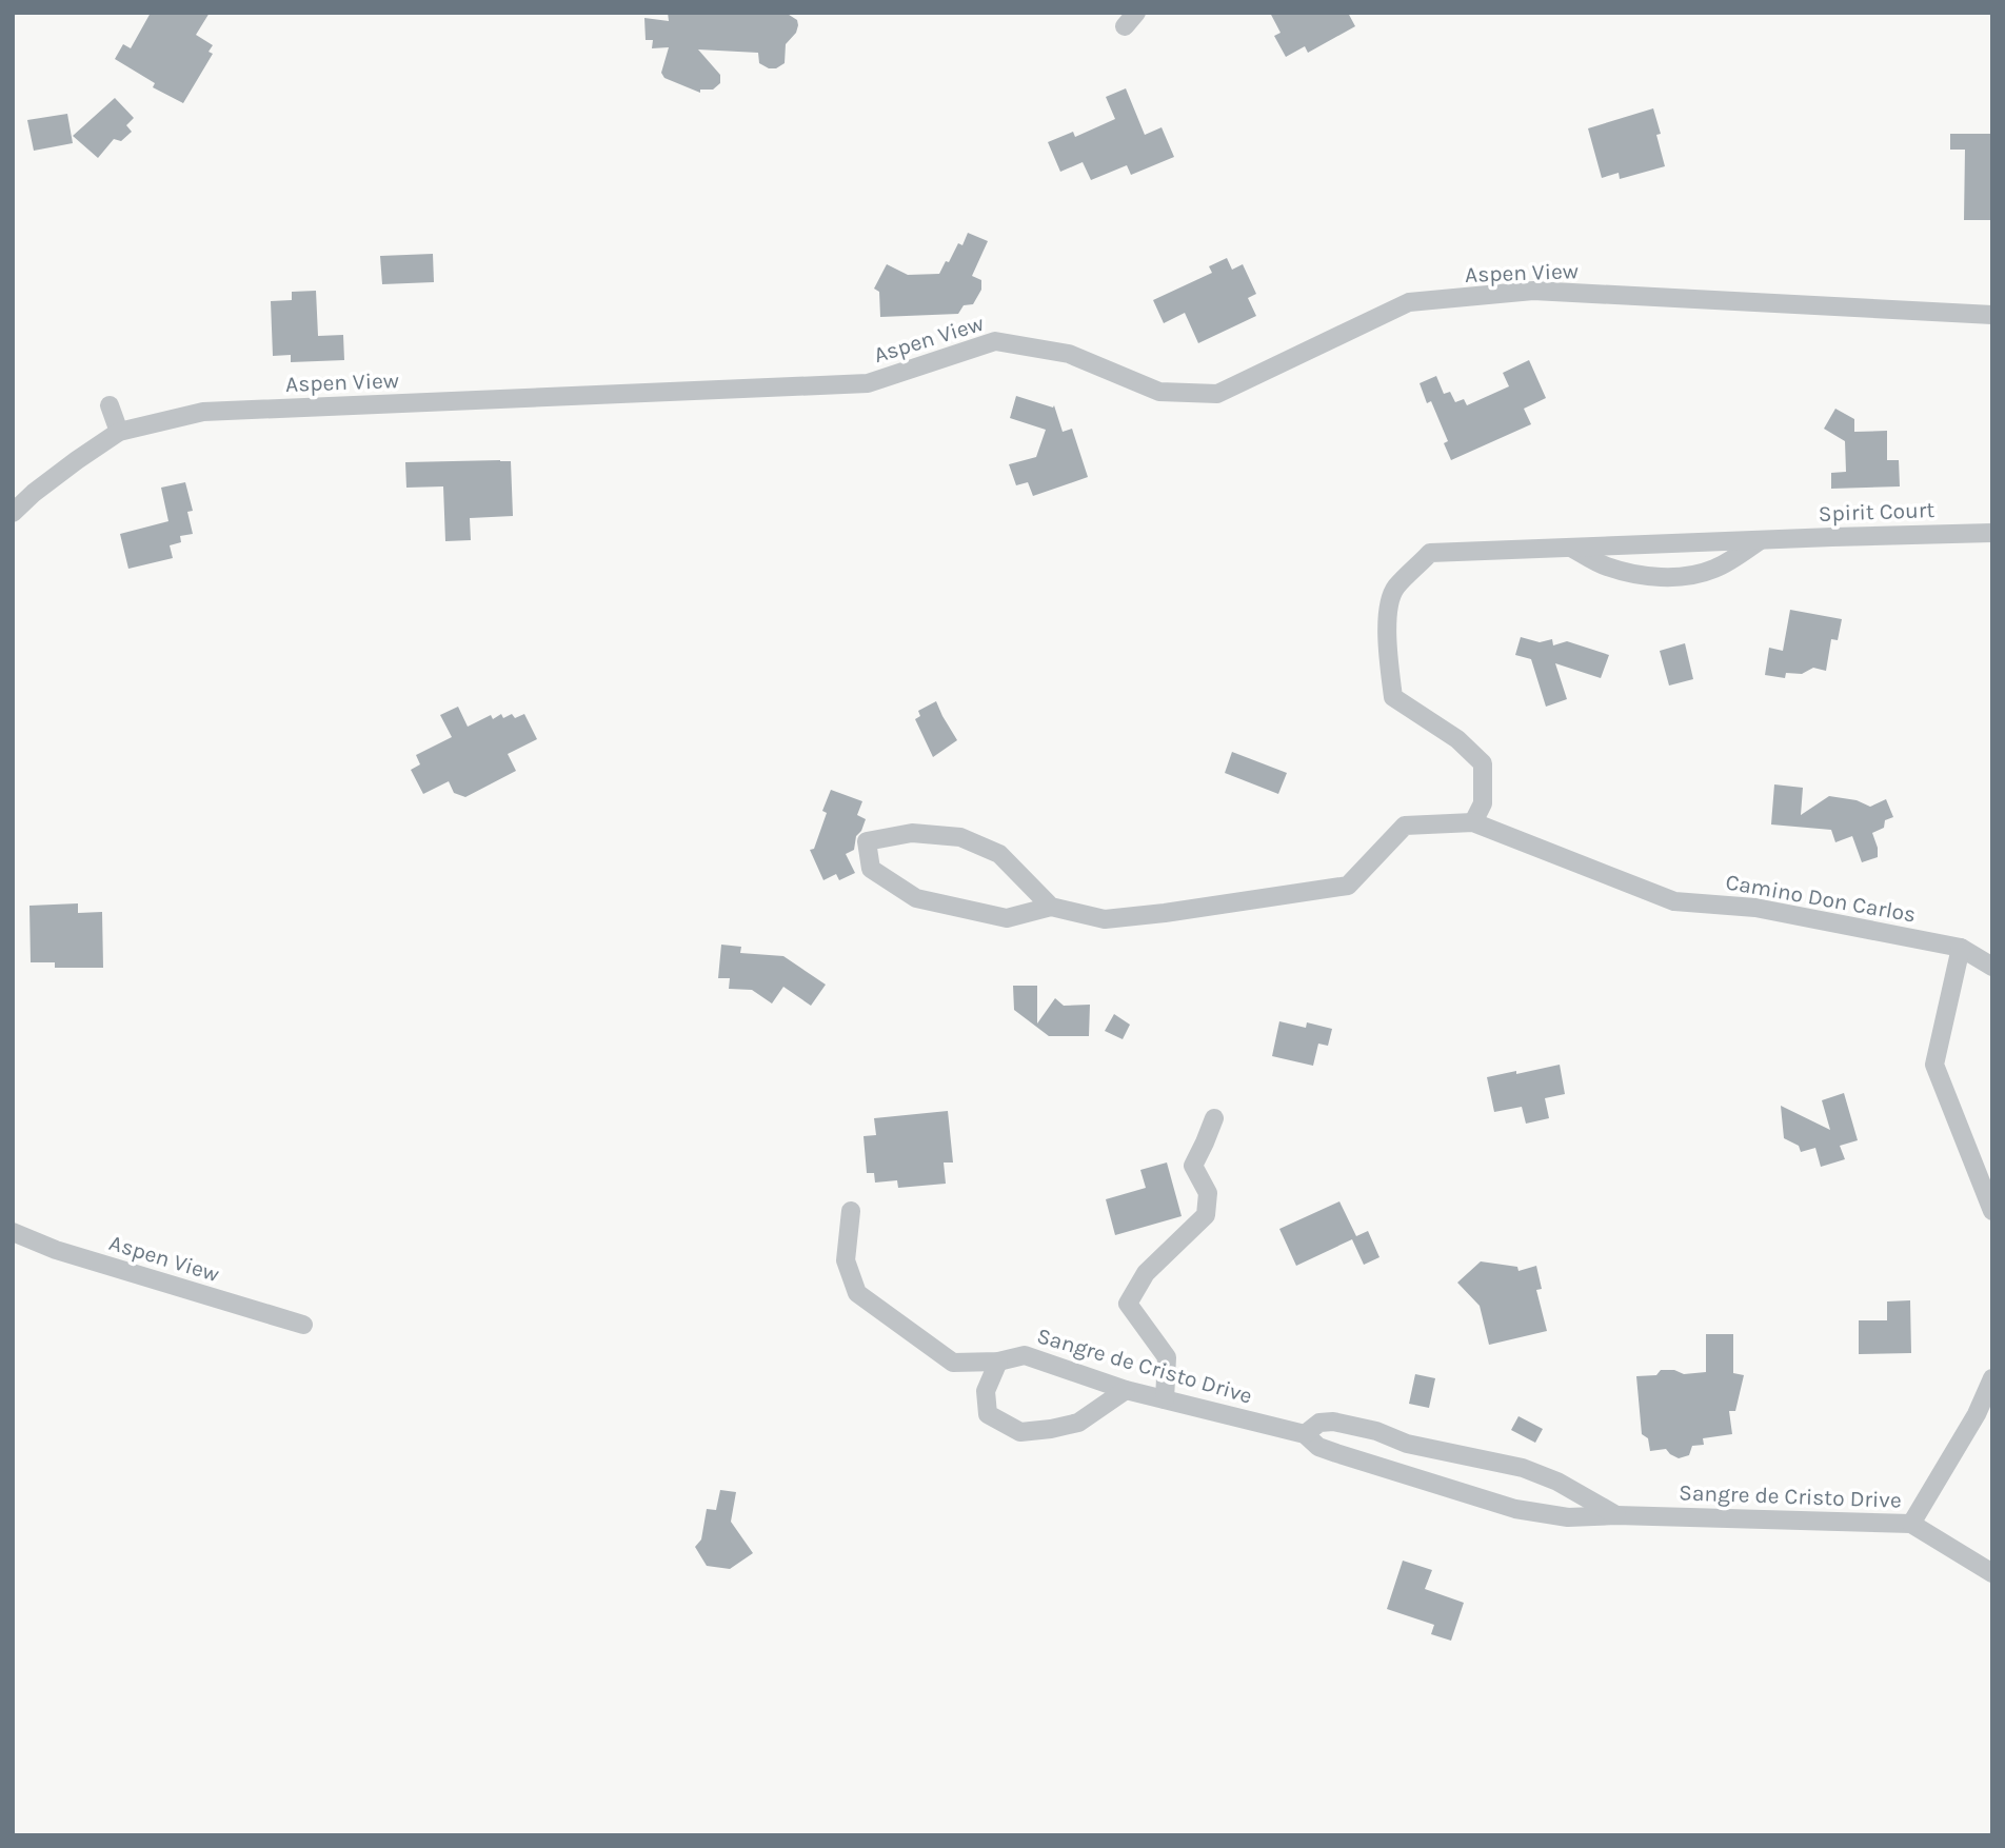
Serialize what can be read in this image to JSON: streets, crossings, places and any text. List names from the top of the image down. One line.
{"streets":{"street":["Aspen View","Spirit Court","Camino Don Carlos","Sangre de Cristo Drive"]},"crossings":[["Spirit Court","Camino Don Carlos"]]}
